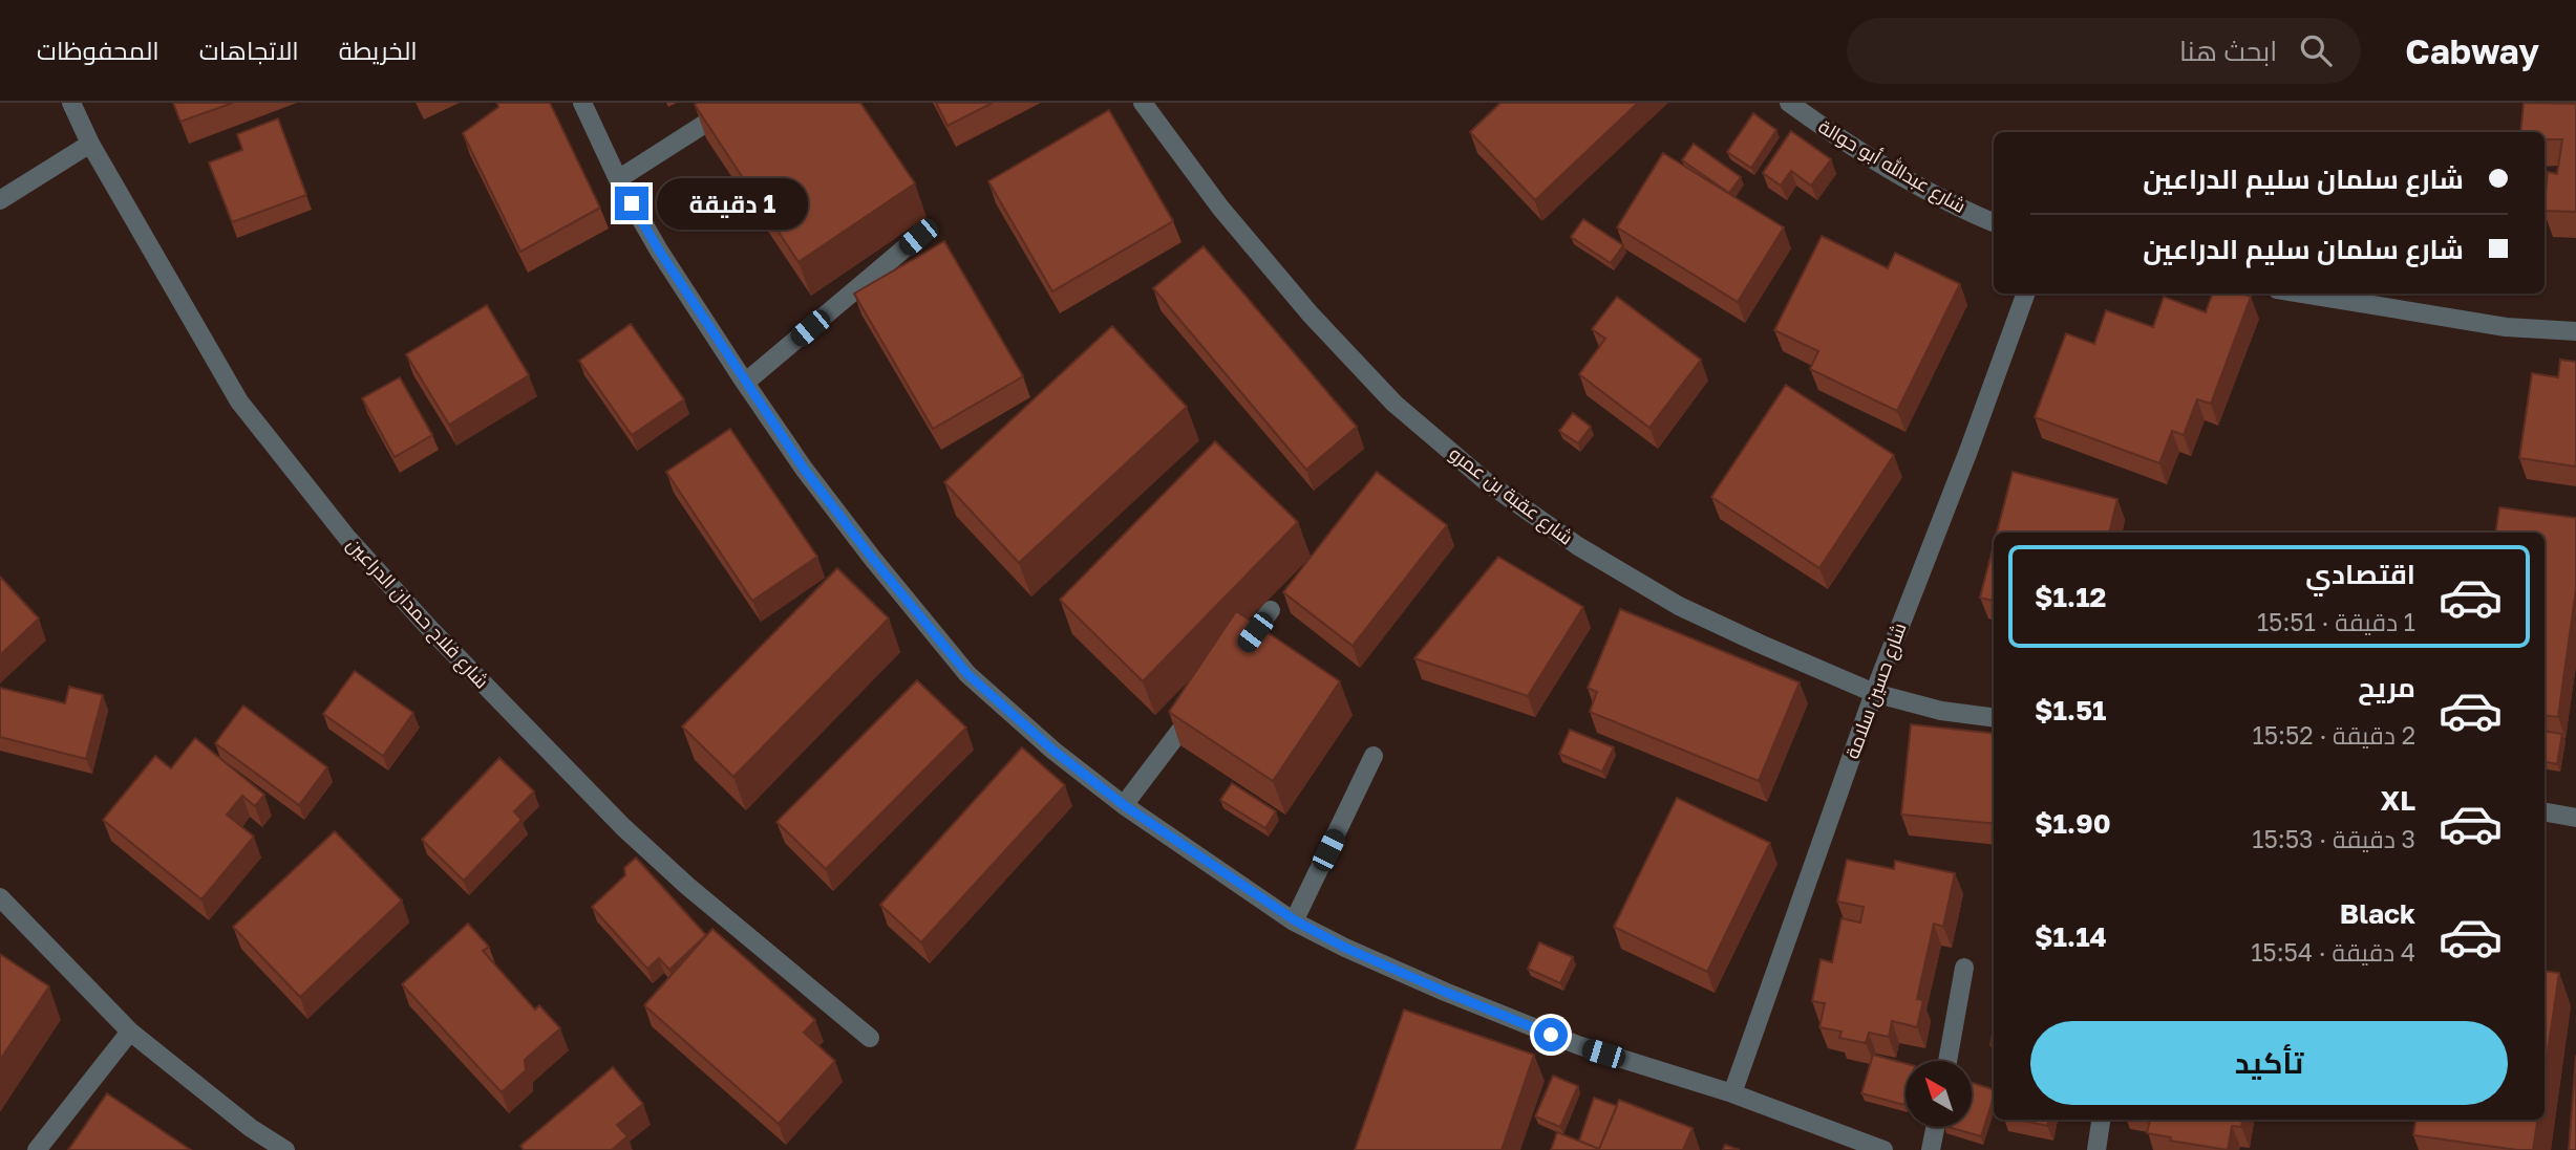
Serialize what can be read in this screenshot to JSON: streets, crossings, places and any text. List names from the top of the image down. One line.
{"streets":{"street":["شارع عبدالله أبو حوالة","شارع عقبة بن عمرو","شارع فلاح حمدان الدراعين","شارع حسين سلامة"]},"crossings":[["شارع عقبة بن عمرو","شارع حسين سلامة"]],"north":"top left","page":{"header":"Cabway","search":"ابحث هنا","nav":["الخريطة","الاتجاهات","المحفوظات"],"banner":["شارع سلمان سليم الدراعين","شارع سلمان سليم الدراعين"],"bubble":"1 دقيقة","list":[{"name":"اقتصادي","note":"1 دقيقة · 15:51","value":"$1.12"},{"name":"مريح","note":"2 دقيقة · 15:52","value":"$1.51"},{"name":"XL","note":"3 دقيقة · 15:53","value":"$1.90"},{"name":"Black","note":"4 دقيقة · 15:54","value":"$1.14"}],"buttons":"تأكيد"}}
